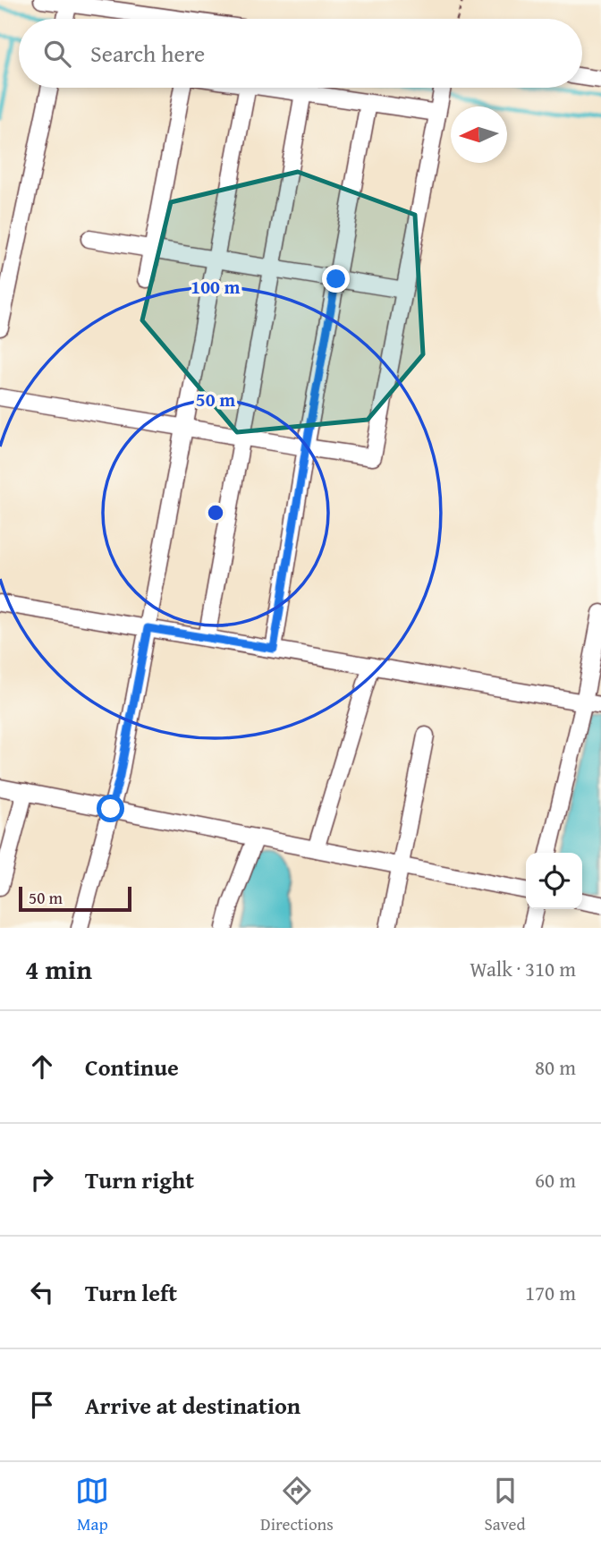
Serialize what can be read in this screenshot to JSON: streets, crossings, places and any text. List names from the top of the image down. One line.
{"scale_bar":"50 m","north":"left","page":{"search":"Search here","scale":"50 m","heading":["4 min","Walk · 310 m"],"list":[["Continue","80 m"],["Turn right","60 m"],["Turn left","170 m"],"Arrive at destination"],"nav":["Map","Directions","Saved"]},"rings":["100 m","50 m"]}
